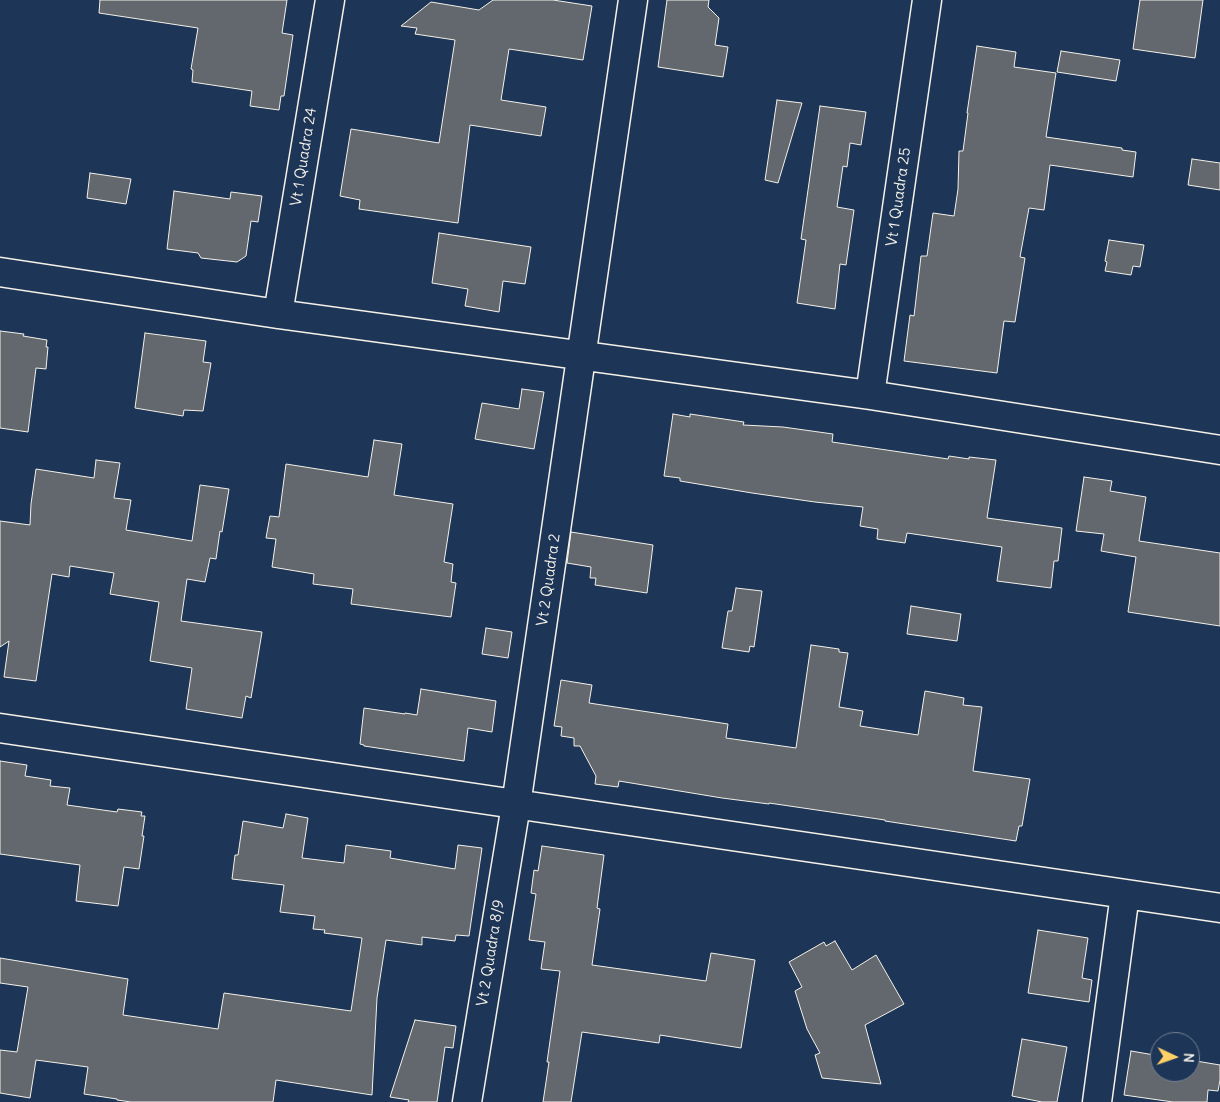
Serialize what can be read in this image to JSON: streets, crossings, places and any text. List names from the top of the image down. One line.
{"streets":{"street":["Vt 1 Quadra 24","Vt 1 Quadra 25","Vt 2 Quadra 2","Vt 2 Quadra 8/9"]},"crossings":[["Vt 2 Quadra 2","Vt 2 Quadra 8/9"]],"north":"right"}
